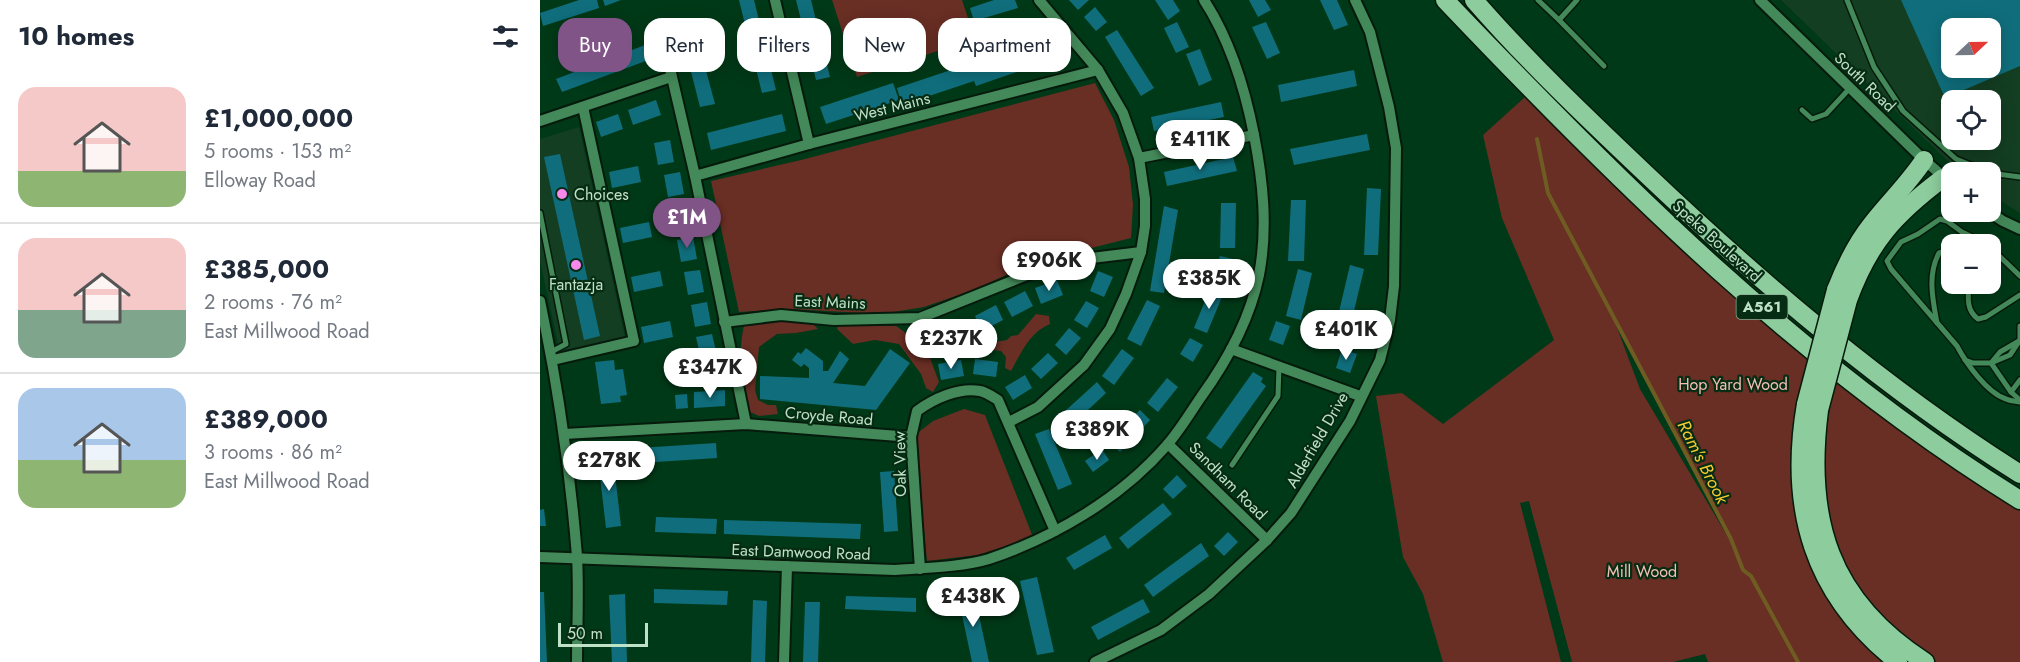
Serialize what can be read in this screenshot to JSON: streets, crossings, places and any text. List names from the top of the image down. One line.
{"streets":{"highway":["Speke Boulevard","A561"],"street":["South Road","West Mains","East Mains","Croyde Road","Alderfield Drive","Oak View","Sandham Road","East Damwood Road"]},"crossings":[["Croyde Road","Oak View"],["Alderfield Drive","Sandham Road"],["Oak View","East Damwood Road"],["Sandham Road","East Damwood Road"]],"water":["Ram's Brook"],"parks":["Hop Yard Wood","Mill Wood"],"places":["Choices","Fantazja"],"scale_bar":"50 m","north":"right","page":{"heading":"10 homes","map_buttons":["+","−"],"chip":["Buy","Rent","Filters","New","Apartment"],"list":[{"name":"£1,000,000","note":"5 rooms · 153 m² · Elloway Road"},{"name":"£385,000","note":"2 rooms · 76 m² · East Millwood Road"},{"name":"£389,000","note":"3 rooms · 86 m² · East Millwood Road"}],"price":["£411K","£1M","£906K","£385K","£401K","£237K","£347K","£389K","£278K","£438K"],"scale":"50 m"}}
